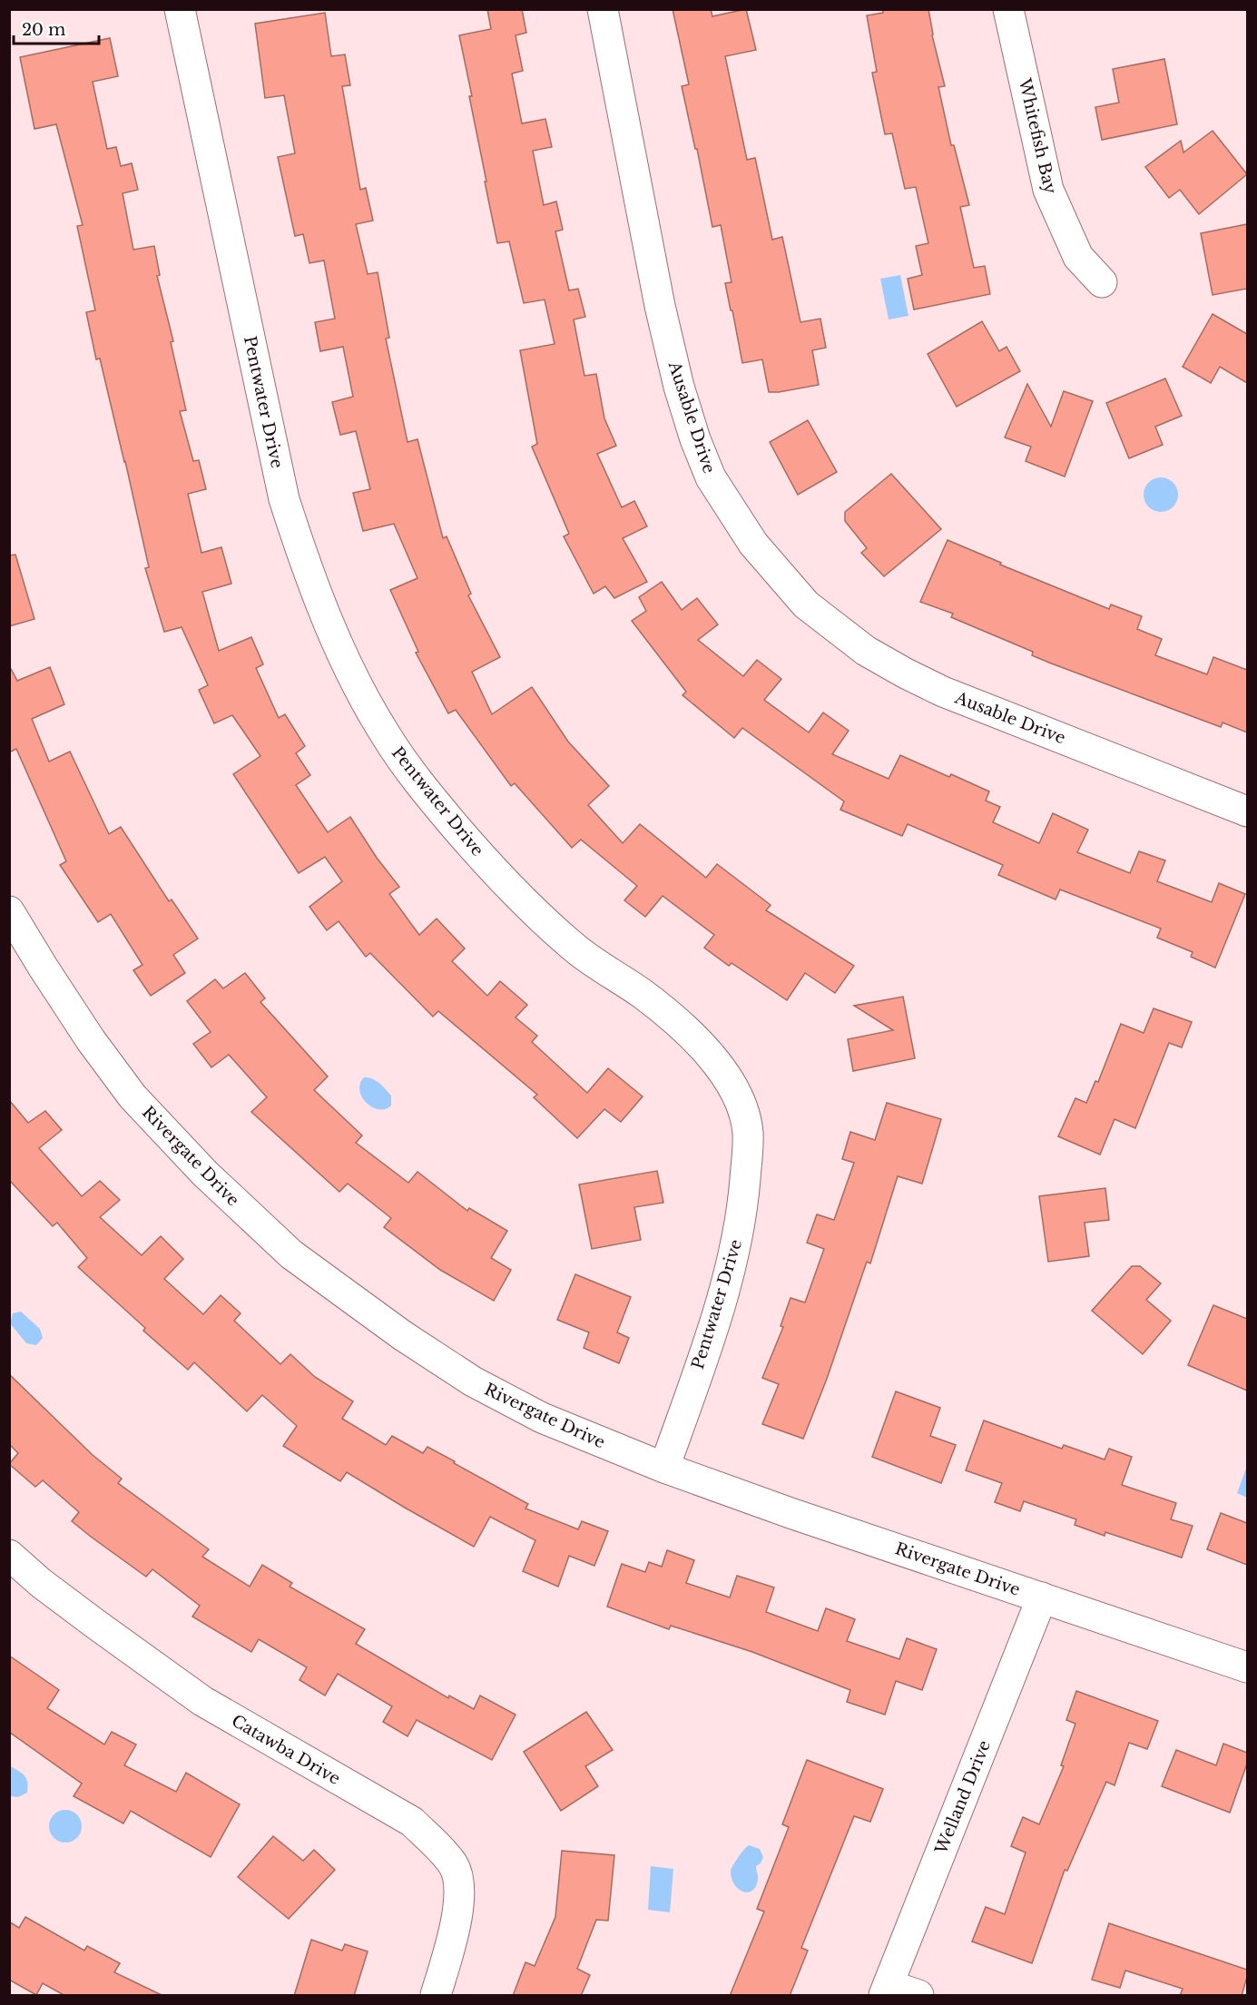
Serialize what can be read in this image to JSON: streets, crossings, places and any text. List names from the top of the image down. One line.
{"streets":{"street":["Whitefish Bay","Pentwater Drive","Ausable Drive","Rivergate Drive","Catawba Drive","Welland Drive"]},"crossings":[["Pentwater Drive","Rivergate Drive"],["Rivergate Drive","Welland Drive"]],"scale_bar":"20 m"}
